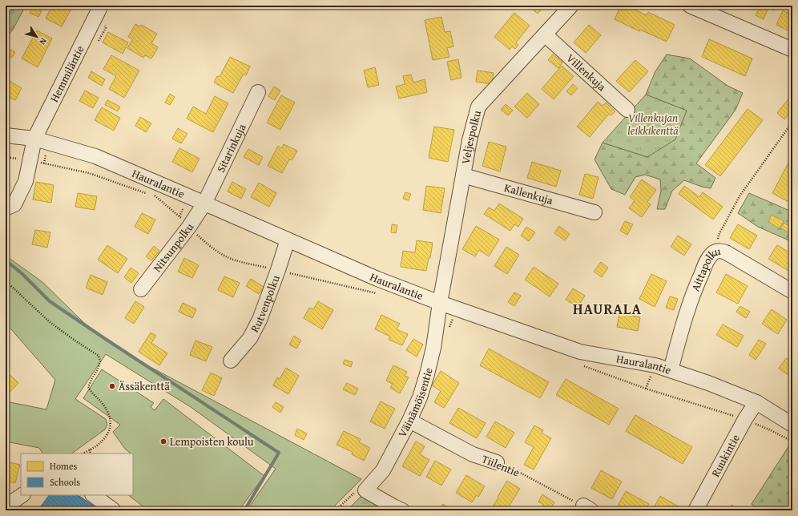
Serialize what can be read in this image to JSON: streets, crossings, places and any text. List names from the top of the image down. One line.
{"streets":{"street":["Villenkuja","Hemmiläntie","Veljespolku","Sitarinkuja","Hauralantie","Kallenkuja","Nitsunpolku","Aittapolku","Rutvenpolku","Väinämöisentie","Ruukintie","Tiilentie"]},"crossings":[["Villenkuja","Veljespolku"],["Hemmiläntie","Hauralantie"],["Veljespolku","Hauralantie"],["Veljespolku","Kallenkuja"],["Veljespolku","Väinämöisentie"],["Sitarinkuja","Hauralantie"],["Sitarinkuja","Nitsunpolku"],["Hauralantie","Nitsunpolku"],["Hauralantie","Aittapolku"],["Hauralantie","Rutvenpolku"],["Hauralantie","Väinämöisentie"],["Hauralantie","Ruukintie"],["Väinämöisentie","Tiilentie"]],"districts":["HAURALA"],"parks":["Villenkujan leikkikenttä"],"places":["Ässäkenttä","Lempoisten koulu"],"legend":["Homes","Schools"],"north":"bottom right"}
